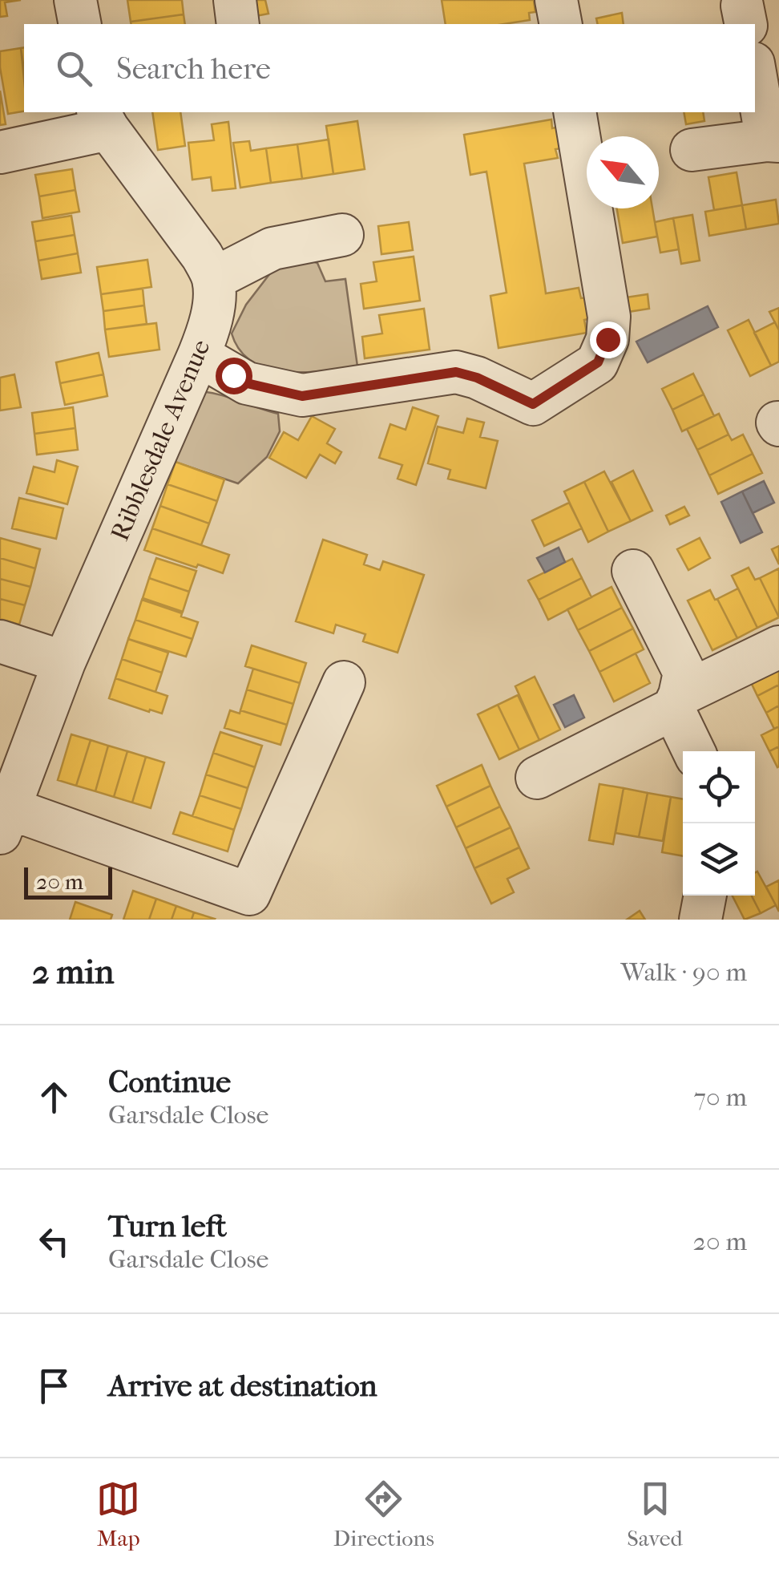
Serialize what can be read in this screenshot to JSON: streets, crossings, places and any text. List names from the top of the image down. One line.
{"streets":{"street":["Ribblesdale Avenue"]},"scale_bar":"20 m","north":"top left","page":{"search":"Search here","scale":"20 m","heading":["2 min","Walk · 90 m"],"list":[["Continue","Garsdale Close","70 m"],["Turn left","Garsdale Close","20 m"],"Arrive at destination"],"nav":["Map","Directions","Saved"]}}
